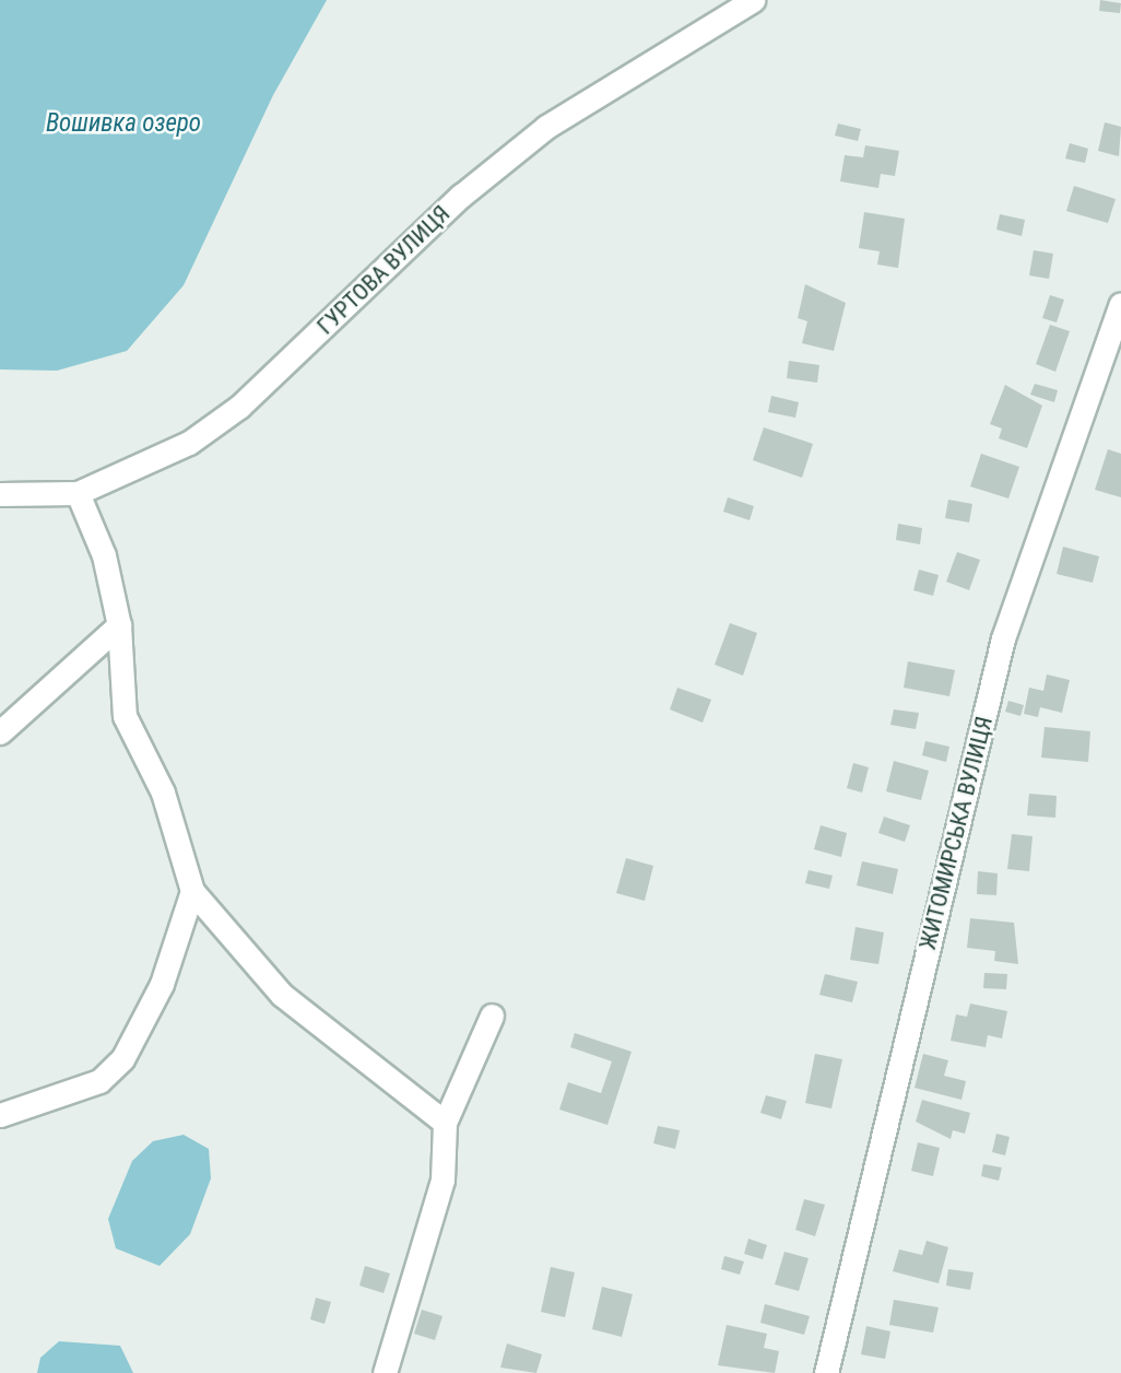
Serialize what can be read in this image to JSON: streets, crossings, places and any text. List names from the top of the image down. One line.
{"streets":{"street":["ГУРТОВА ВУЛИЦЯ","ЖИТОМИРСЬКА ВУЛИЦЯ"]},"water":["Вошивка озеро"]}
